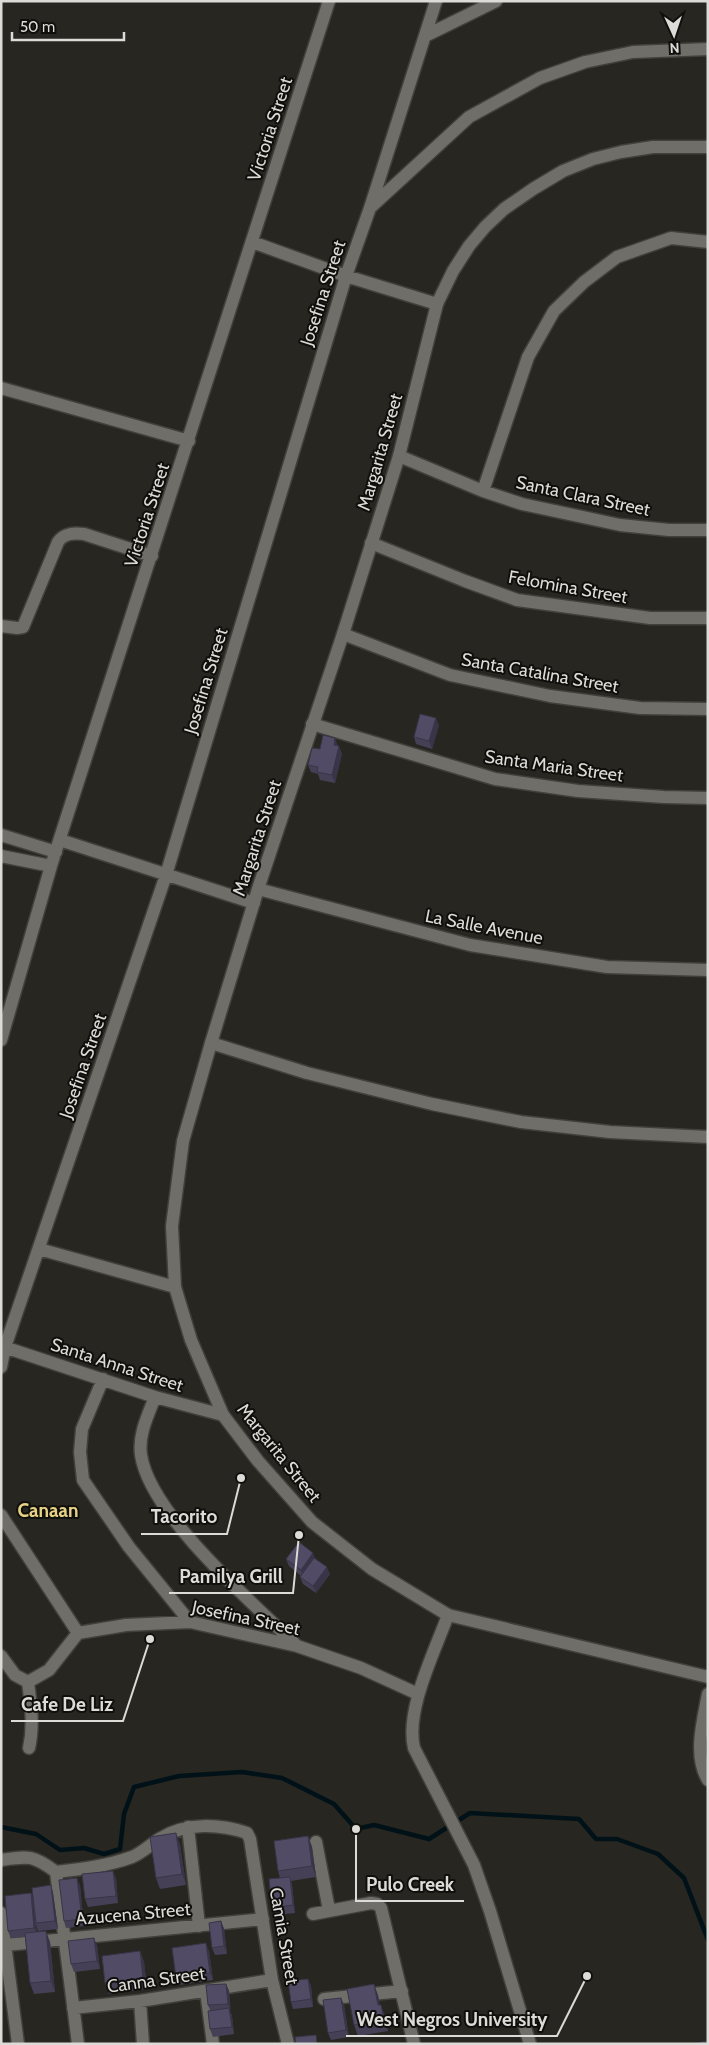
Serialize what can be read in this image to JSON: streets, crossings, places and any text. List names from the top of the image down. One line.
{"streets":{"street":["Victoria Street","Josefina Street","Margarita Street","Santa Clara Street","Felomina Street","Santa Catalina Street","Santa Maria Street","La Salle Avenue","Santa Anna Street","Azucena Street","Camia Street","Canna Street"]},"crossings":[["Josefina Street","Santa Anna Street"],["Margarita Street","Santa Clara Street"],["Margarita Street","Felomina Street"],["Margarita Street","Santa Catalina Street"],["Margarita Street","Santa Maria Street"],["Margarita Street","La Salle Avenue"],["Margarita Street","Santa Anna Street"],["Azucena Street","Camia Street"],["Camia Street","Canna Street"]],"districts":["Canaan"],"places":["Tacorito","Pamilya Grill","Cafe De Liz","Pulo Creek","West Negros University"],"scale_bar":"50 m","north":"bottom"}
